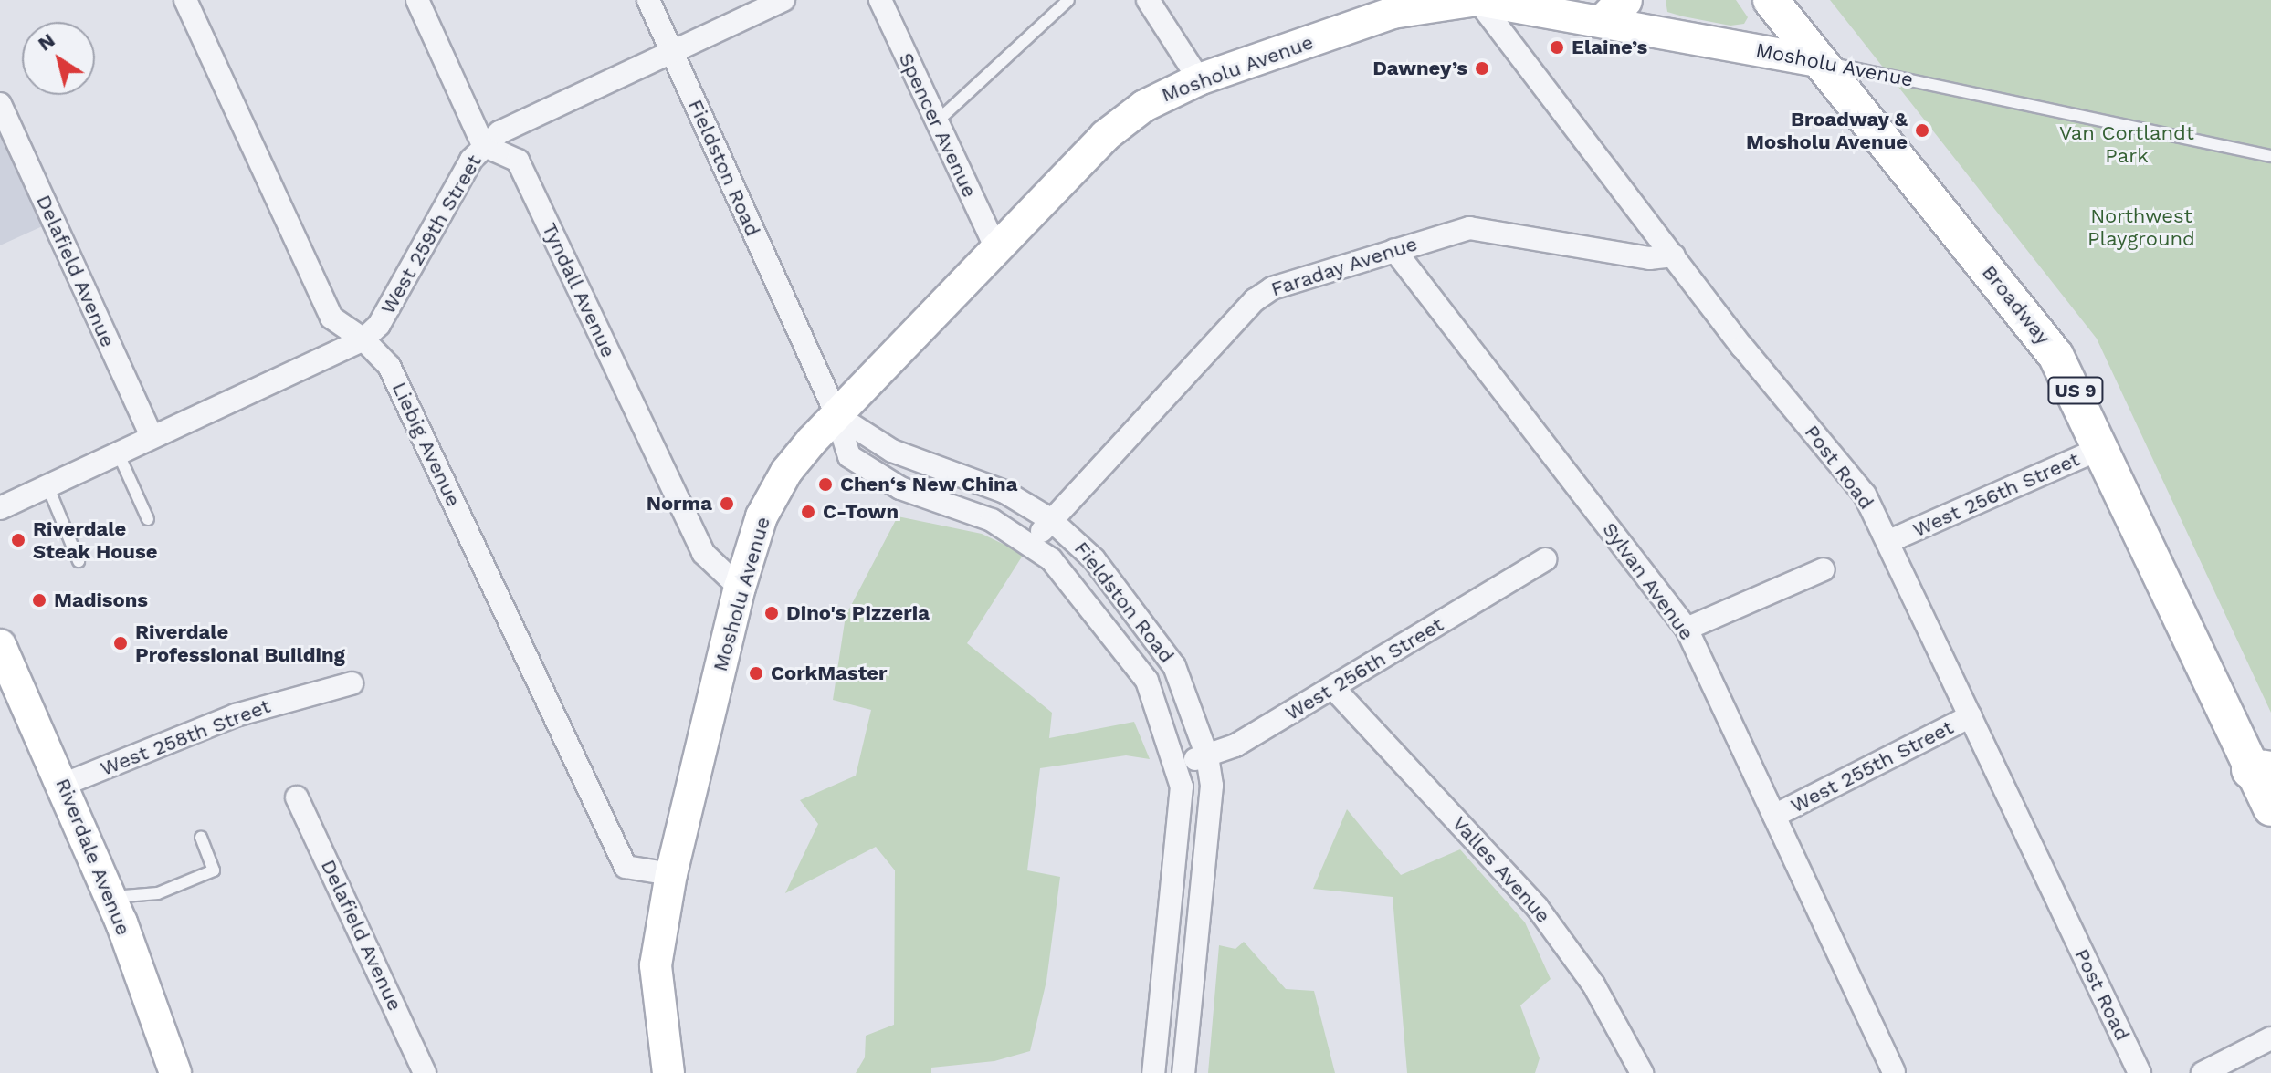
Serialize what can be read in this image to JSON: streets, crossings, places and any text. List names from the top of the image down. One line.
{"streets":{"main road":["Broadway","US 9"],"street":["Mosholu Avenue","Spencer Avenue","Fieldston Road","West 259th Street","Faraday Avenue","Delafield Avenue","Tyndall Avenue","Liebig Avenue","Post Road","West 256th Street","Sylvan Avenue","West 258th Street","West 255th Street","Riverdale Avenue","Valles Avenue"]},"crossings":[["Mosholu Avenue","Spencer Avenue"],["Mosholu Avenue","Fieldston Road"],["Mosholu Avenue","Tyndall Avenue"],["Mosholu Avenue","Broadway"],["Mosholu Avenue","Liebig Avenue"],["Mosholu Avenue","Post Road"],["Fieldston Road","West 259th Street"],["Fieldston Road","Faraday Avenue"],["Fieldston Road","West 256th Street"],["West 259th Street","Delafield Avenue"],["West 259th Street","Tyndall Avenue"],["West 259th Street","Liebig Avenue"],["Faraday Avenue","Post Road"],["Faraday Avenue","Sylvan Avenue"],["Broadway","West 256th Street"],["Post Road","West 256th Street"],["Post Road","West 255th Street"],["West 256th Street","Valles Avenue"],["Sylvan Avenue","West 255th Street"],["West 258th Street","Riverdale Avenue"]],"parks":["Van Cortlandt Park","Northwest Playground"],"places":["Elaine’s","Dawney’s","Broadway & Mosholu Avenue","Chen‘s New China","Norma","C-Town","Riverdale Steak House","Madisons","Dino's Pizzeria","Riverdale Professional Building","CorkMaster"],"north":"top left"}
